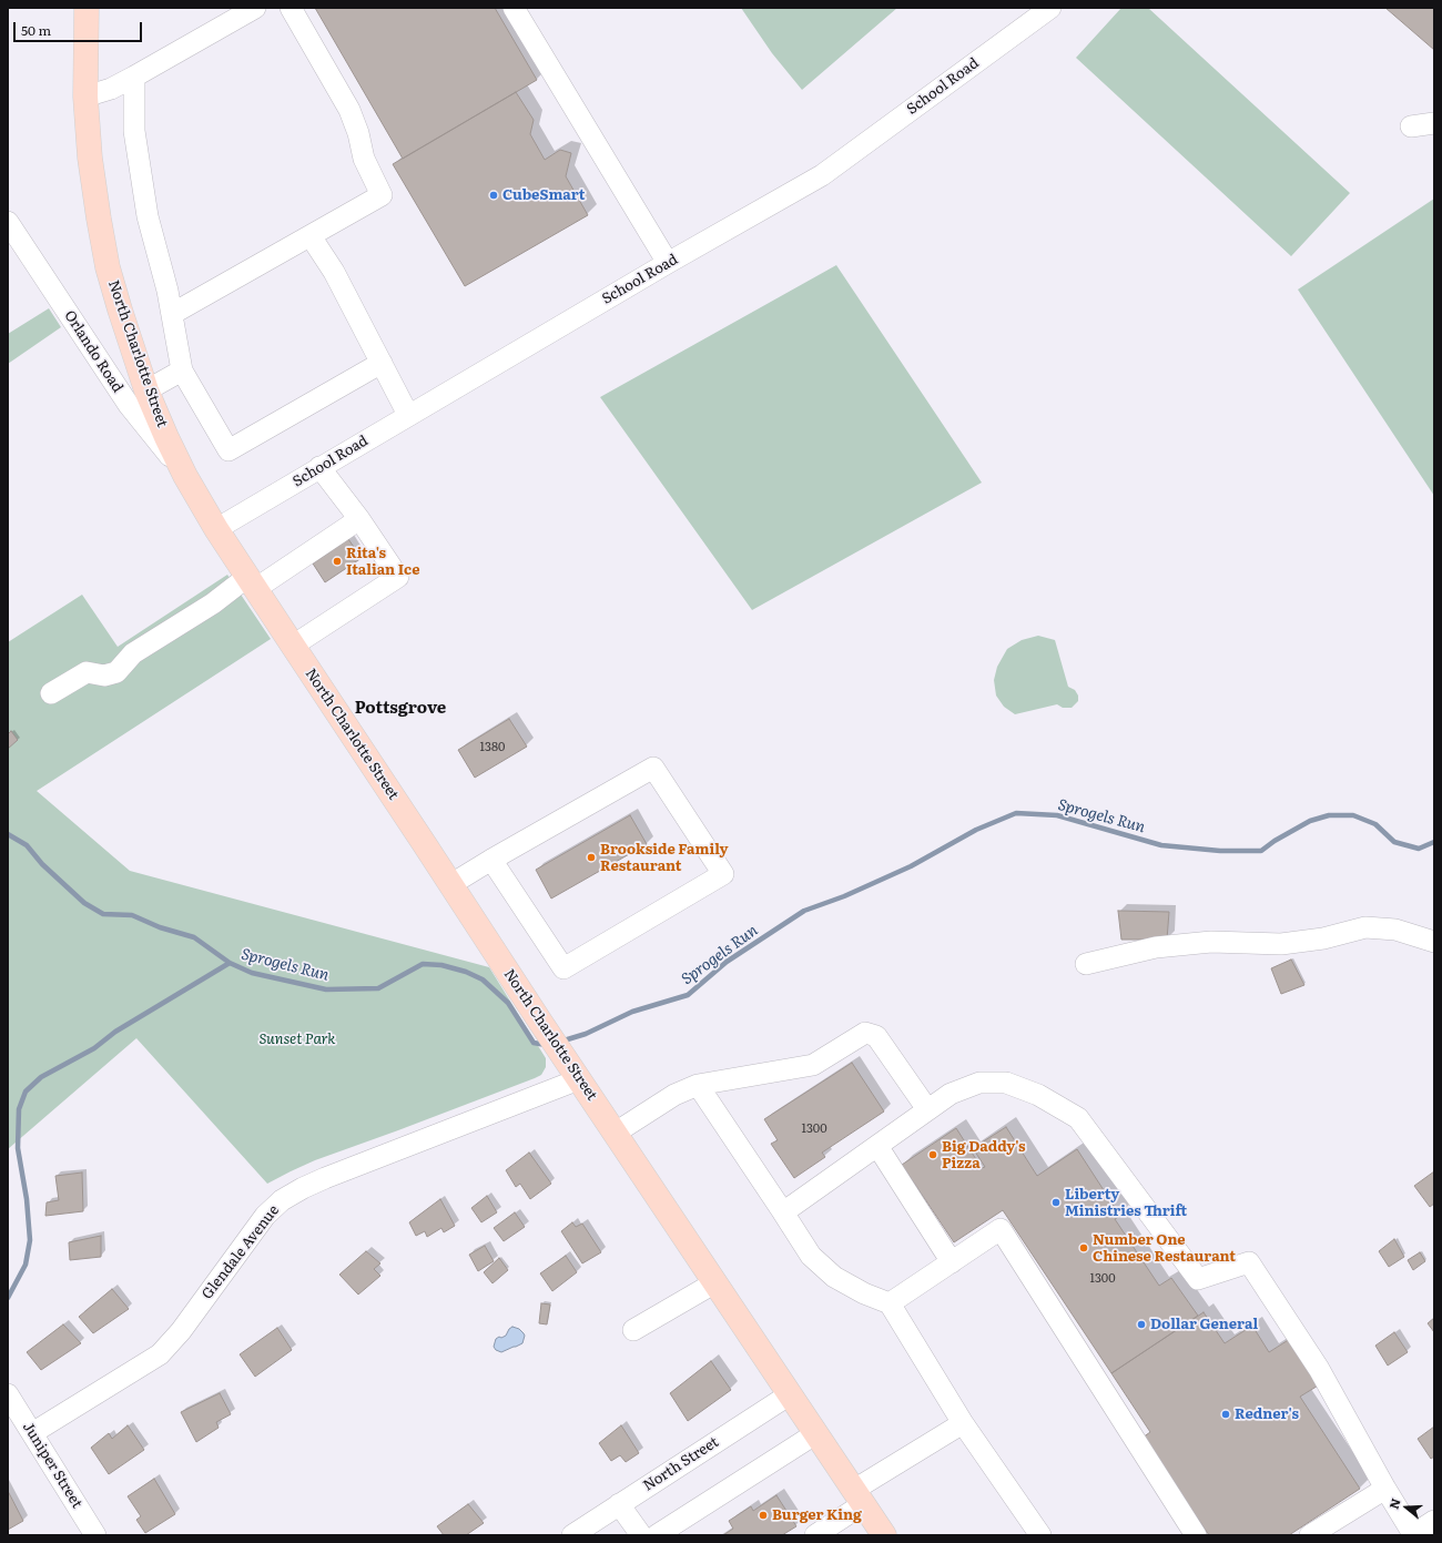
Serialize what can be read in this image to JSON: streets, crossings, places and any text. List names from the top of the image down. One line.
{"streets":{"main road":["North Charlotte Street"],"street":["School Road","Orlando Road","Glendale Avenue","North Street","Juniper Street"]},"crossings":[["School Road","North Charlotte Street"],["Orlando Road","North Charlotte Street"],["North Charlotte Street","Glendale Avenue"],["North Charlotte Street","North Street"],["Glendale Avenue","Juniper Street"]],"districts":["Pottsgrove"],"water":["Sprogels Run"],"parks":["Sunset Park"],"places":["CubeSmart","Rita's Italian Ice","Brookside Family Restaurant","Big Daddy's Pizza","Liberty Ministries Thrift","Number One Chinese Restaurant","Dollar General","Redner's","Burger King"],"house_numbers":["1380","1300","1300"],"scale_bar":"50 m","north":"left"}
